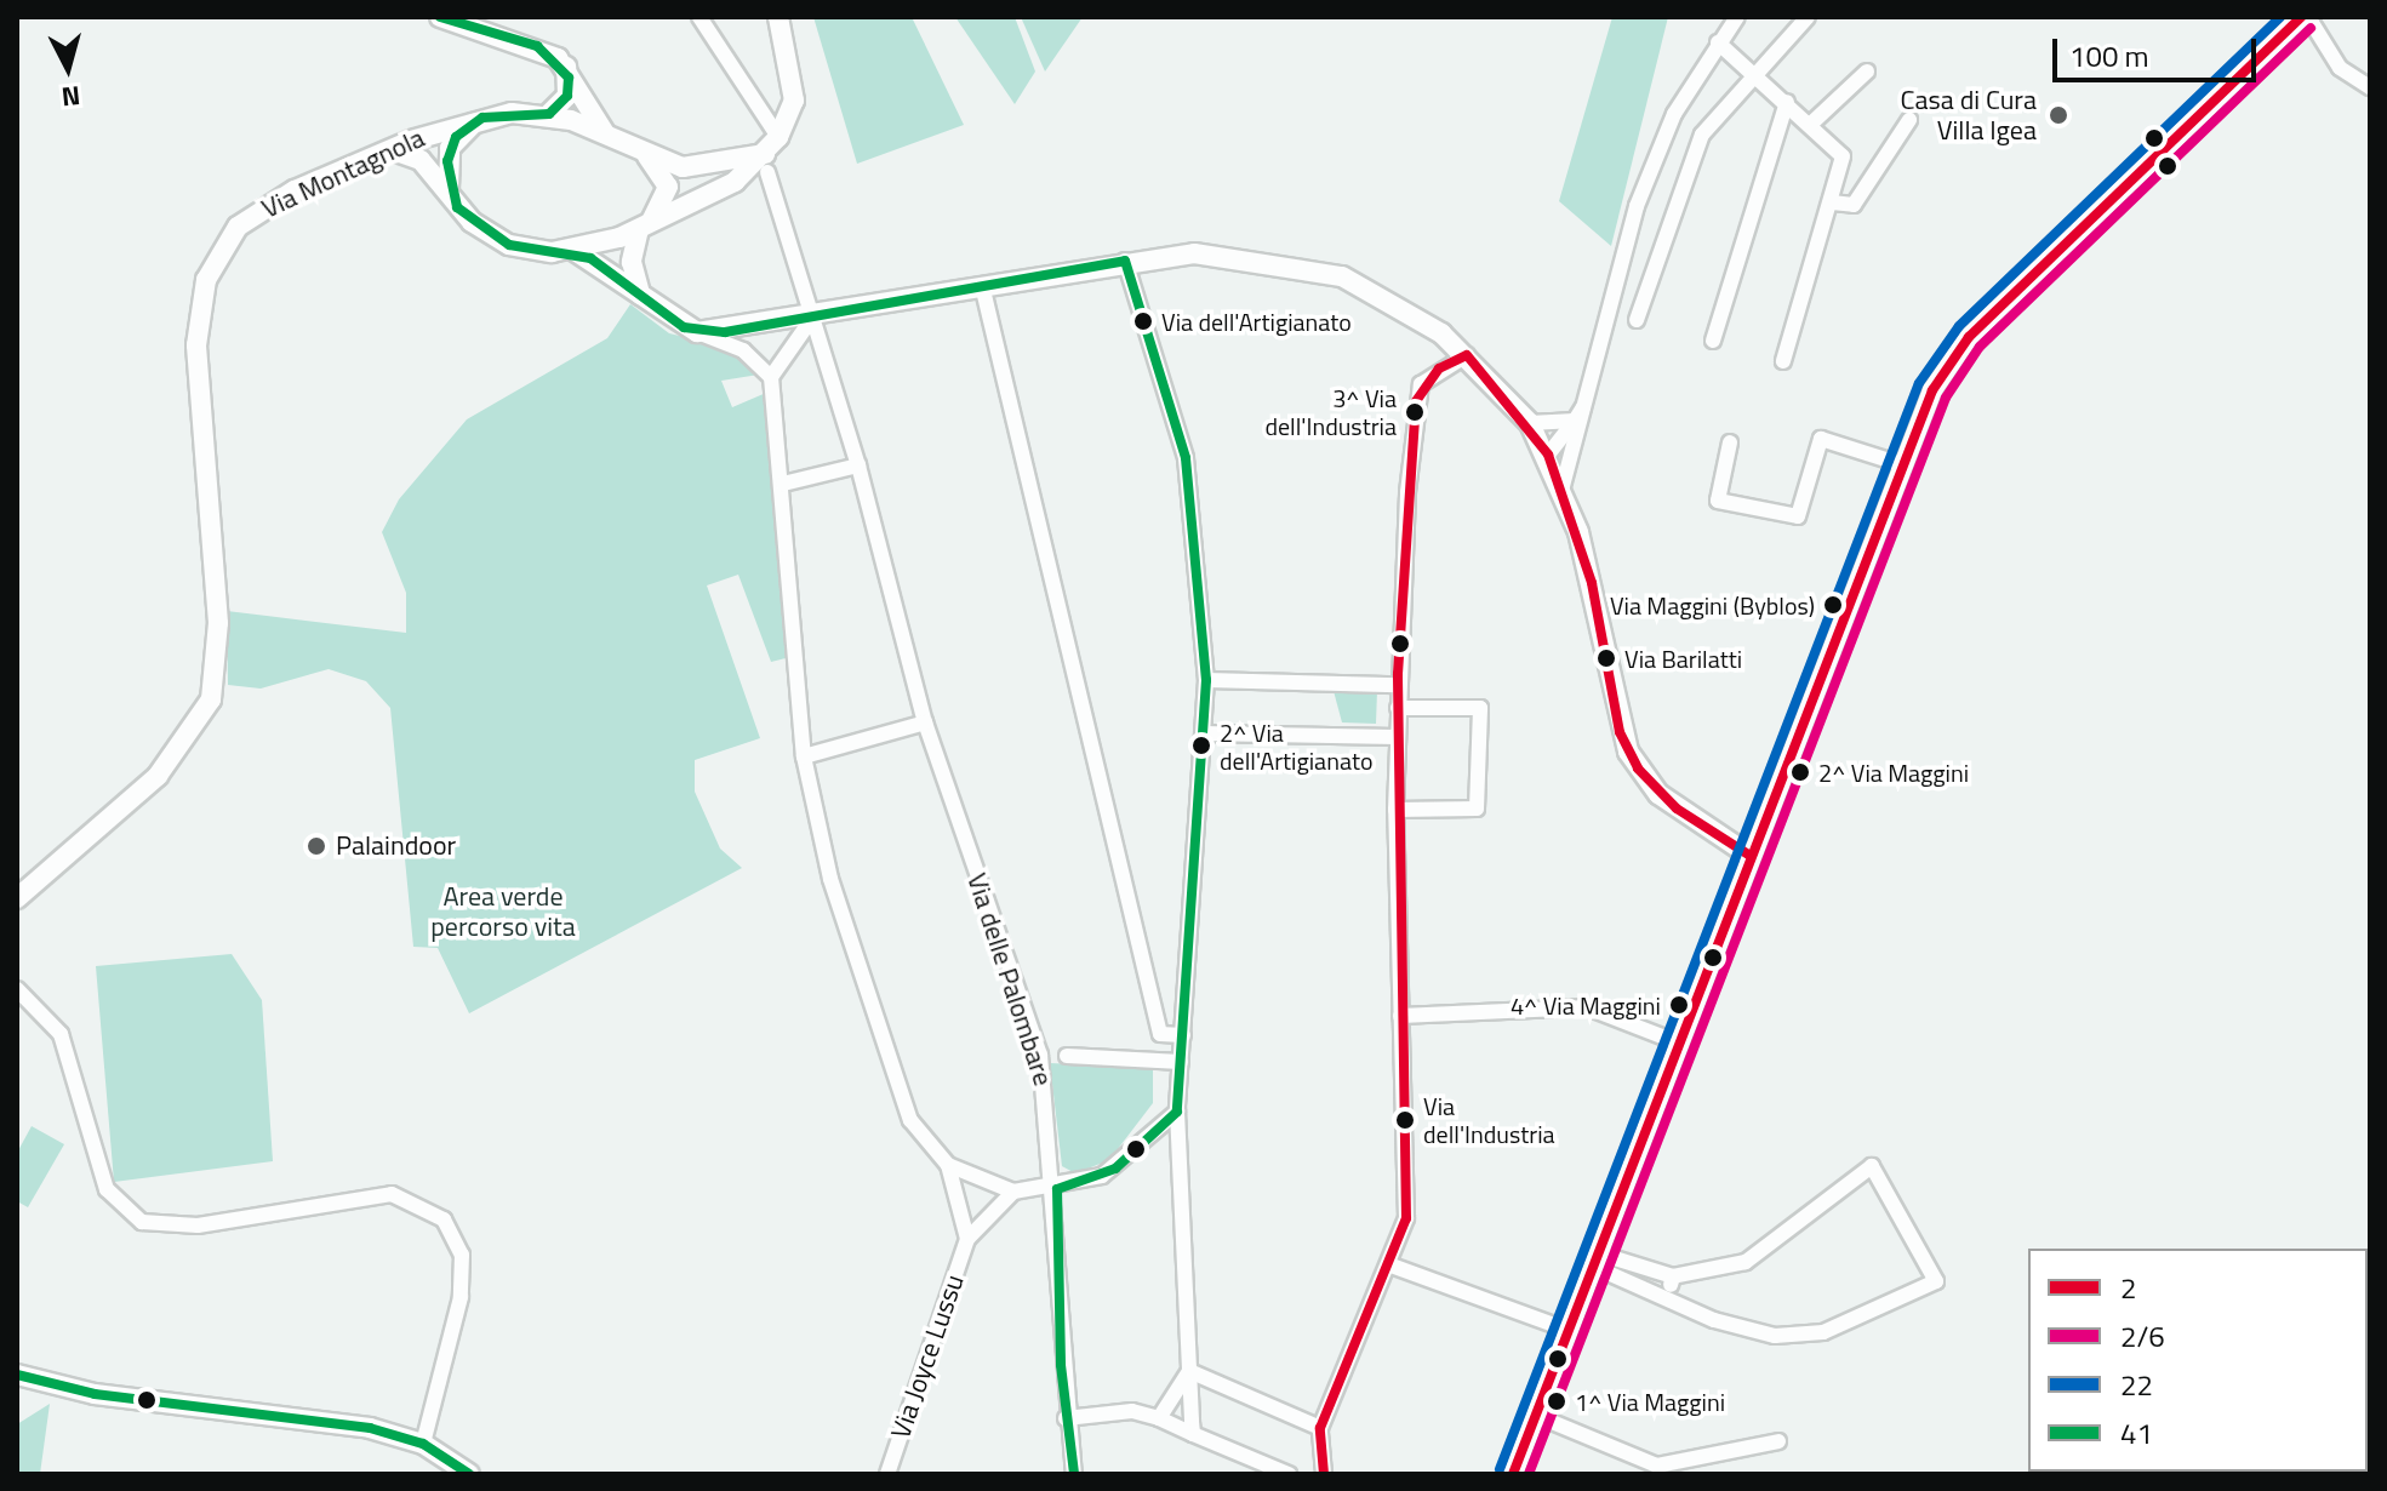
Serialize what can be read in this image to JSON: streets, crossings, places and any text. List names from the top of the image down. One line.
{"streets":{"main road":["Via Montagnola"],"street":["Via delle Palombare","Via Joyce Lussu"]},"crossings":[["Via Montagnola","Via delle Palombare"]],"parks":["Area verde percorso vita"],"places":["Casa di Cura Villa Igea","Via dell'Artigianato","3^ Via dell'Industria","Via Maggini (Byblos)","Via Barilatti","2^ Via dell'Artigianato","2^ Via Maggini","Palaindoor","4^ Via Maggini","Via dell'Industria","1^ Via Maggini"],"lines":["transit line 2","transit line 22","transit line 41","transit line 2/6"],"legend":["2","2/6","22","41"],"scale_bar":"100 m","north":"bottom"}
